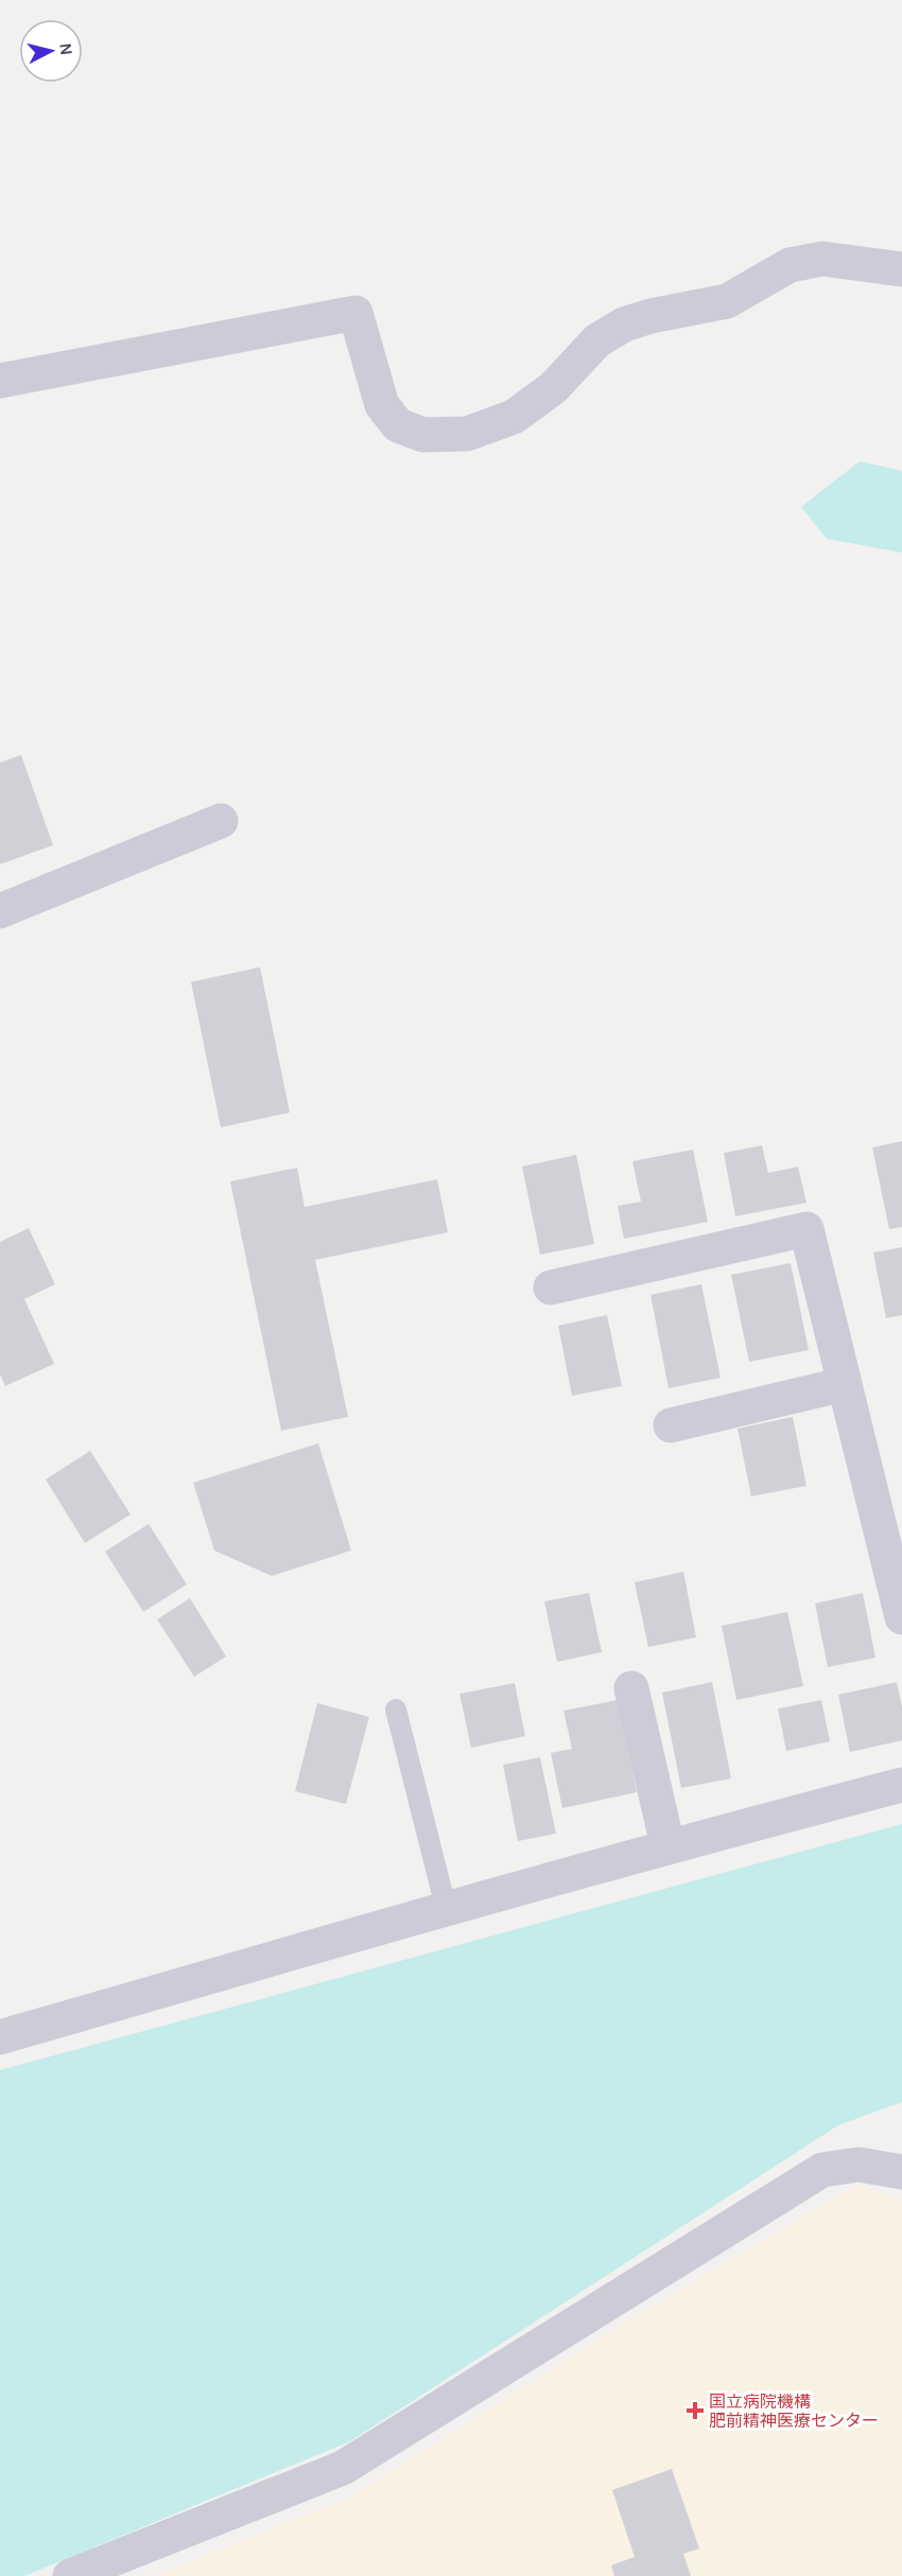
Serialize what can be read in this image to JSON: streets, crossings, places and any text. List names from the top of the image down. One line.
{"places":{"health":["国立病院機構 肥前精神医療センター"]},"north":"right"}
